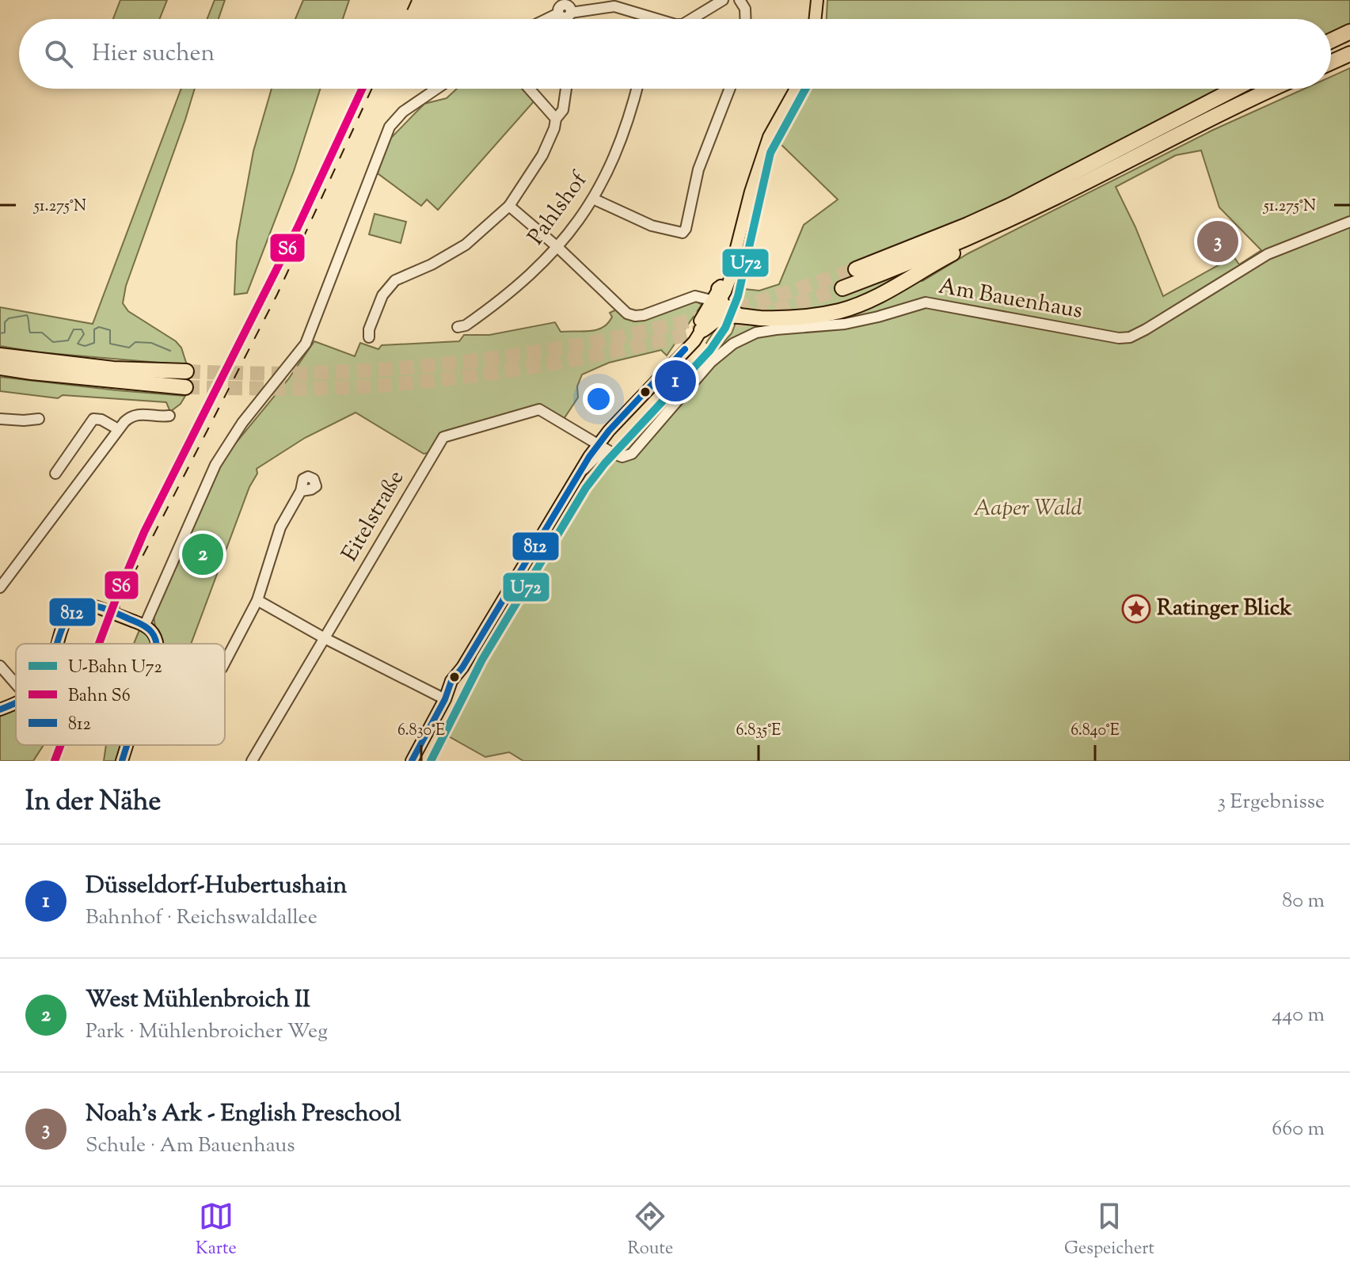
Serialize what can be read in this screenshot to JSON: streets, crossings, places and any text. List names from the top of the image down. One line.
{"streets":{"street":["Pahlshof","Am Bauenhaus","Eitelstraße"]},"parks":["Aaper Wald"],"places":{"place":["Ratinger Blick"]},"lines":["metro line U72","rail line S6","transit line 812"],"legend":["U-Bahn U72","Bahn S6","812"],"page":{"search":"Hier suchen","pins":["3","1","2"],"heading":["In der Nähe","3 Ergebnisse"],"list":[{"mark":"1","name":"Düsseldorf-Hubertushain","note":"Bahnhof · Reichswaldallee","value":"80 m"},{"mark":"2","name":"West Mühlenbroich II","note":"Park · Mühlenbroicher Weg","value":"440 m"},{"mark":"3","name":"Noah's Ark - English Preschool","note":"Schule · Am Bauenhaus","value":"660 m"}],"nav":["Karte","Route","Gespeichert"]},"coordinates":["51.275°N","6.830°E","6.835°E","6.840°E"]}
